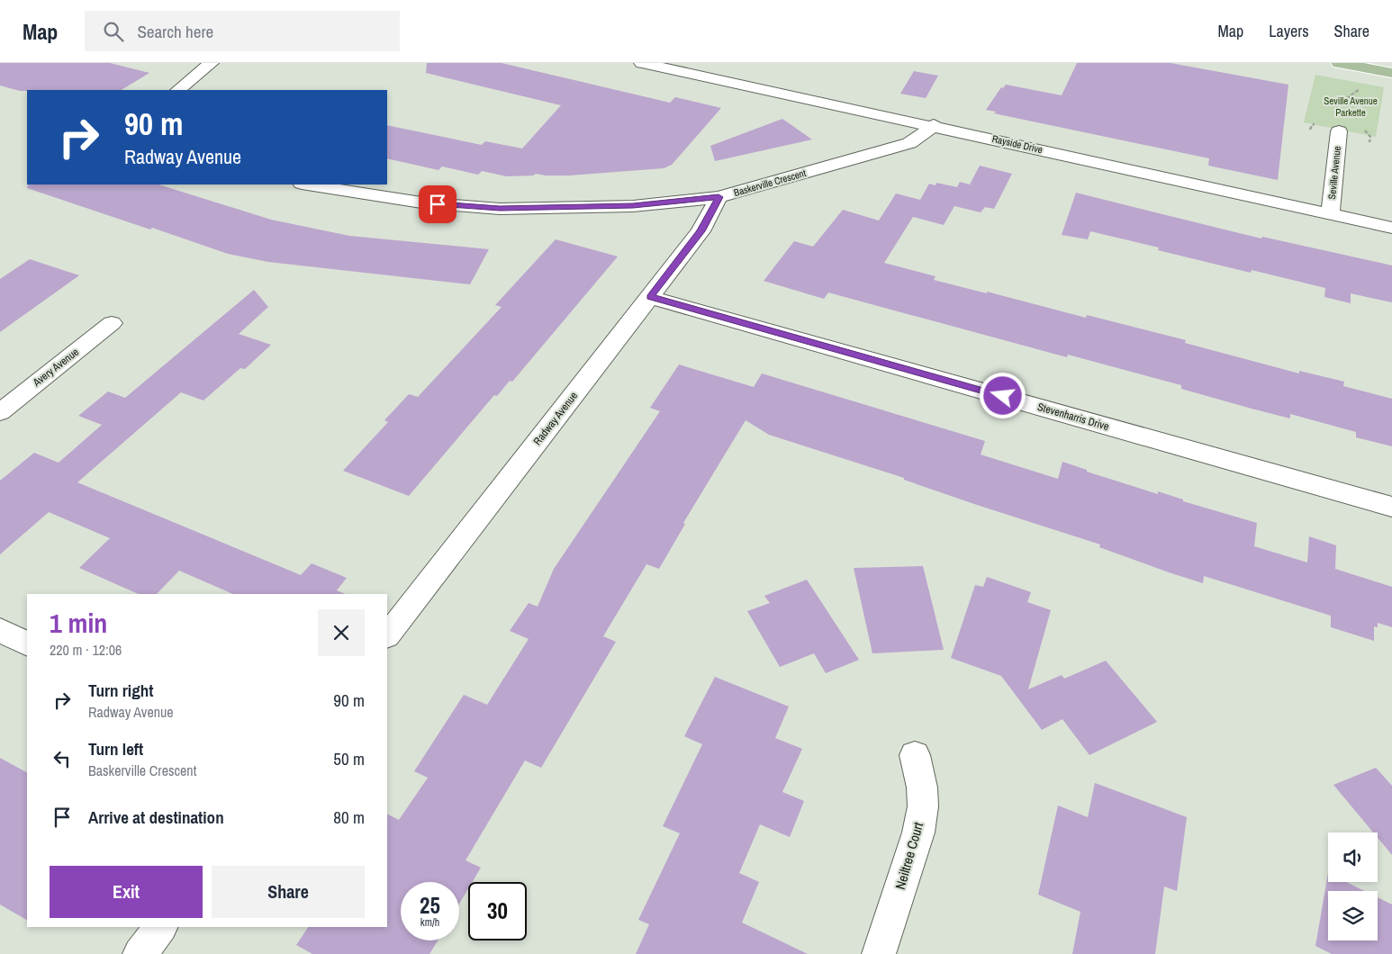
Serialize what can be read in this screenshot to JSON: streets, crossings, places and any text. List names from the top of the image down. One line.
{"streets":{"street":["Rayside Drive","Seville Avenue","Baskerville Crescent","Avery Avenue","Stevenharris Drive","Radway Avenue","Neiltree Court"]},"crossings":[["Rayside Drive","Seville Avenue"],["Rayside Drive","Baskerville Crescent"],["Baskerville Crescent","Radway Avenue"],["Stevenharris Drive","Radway Avenue"]],"parks":["Seville Avenue Parkette"],"page":{"header":"Map","search":"Search here","nav":["Map","Layers","Share"],"turn":["90 m","Radway Avenue"],"heading":["1 min","220 m · 12:06"],"list":[{"name":"Turn right","note":"Radway Avenue","value":"90 m"},{"name":"Turn left","note":"Baskerville Crescent","value":"50 m"},{"name":"Arrive at destination","value":"80 m"}],"buttons":["Exit","Share"],"speed":"25 km/h","limit":"30"}}
